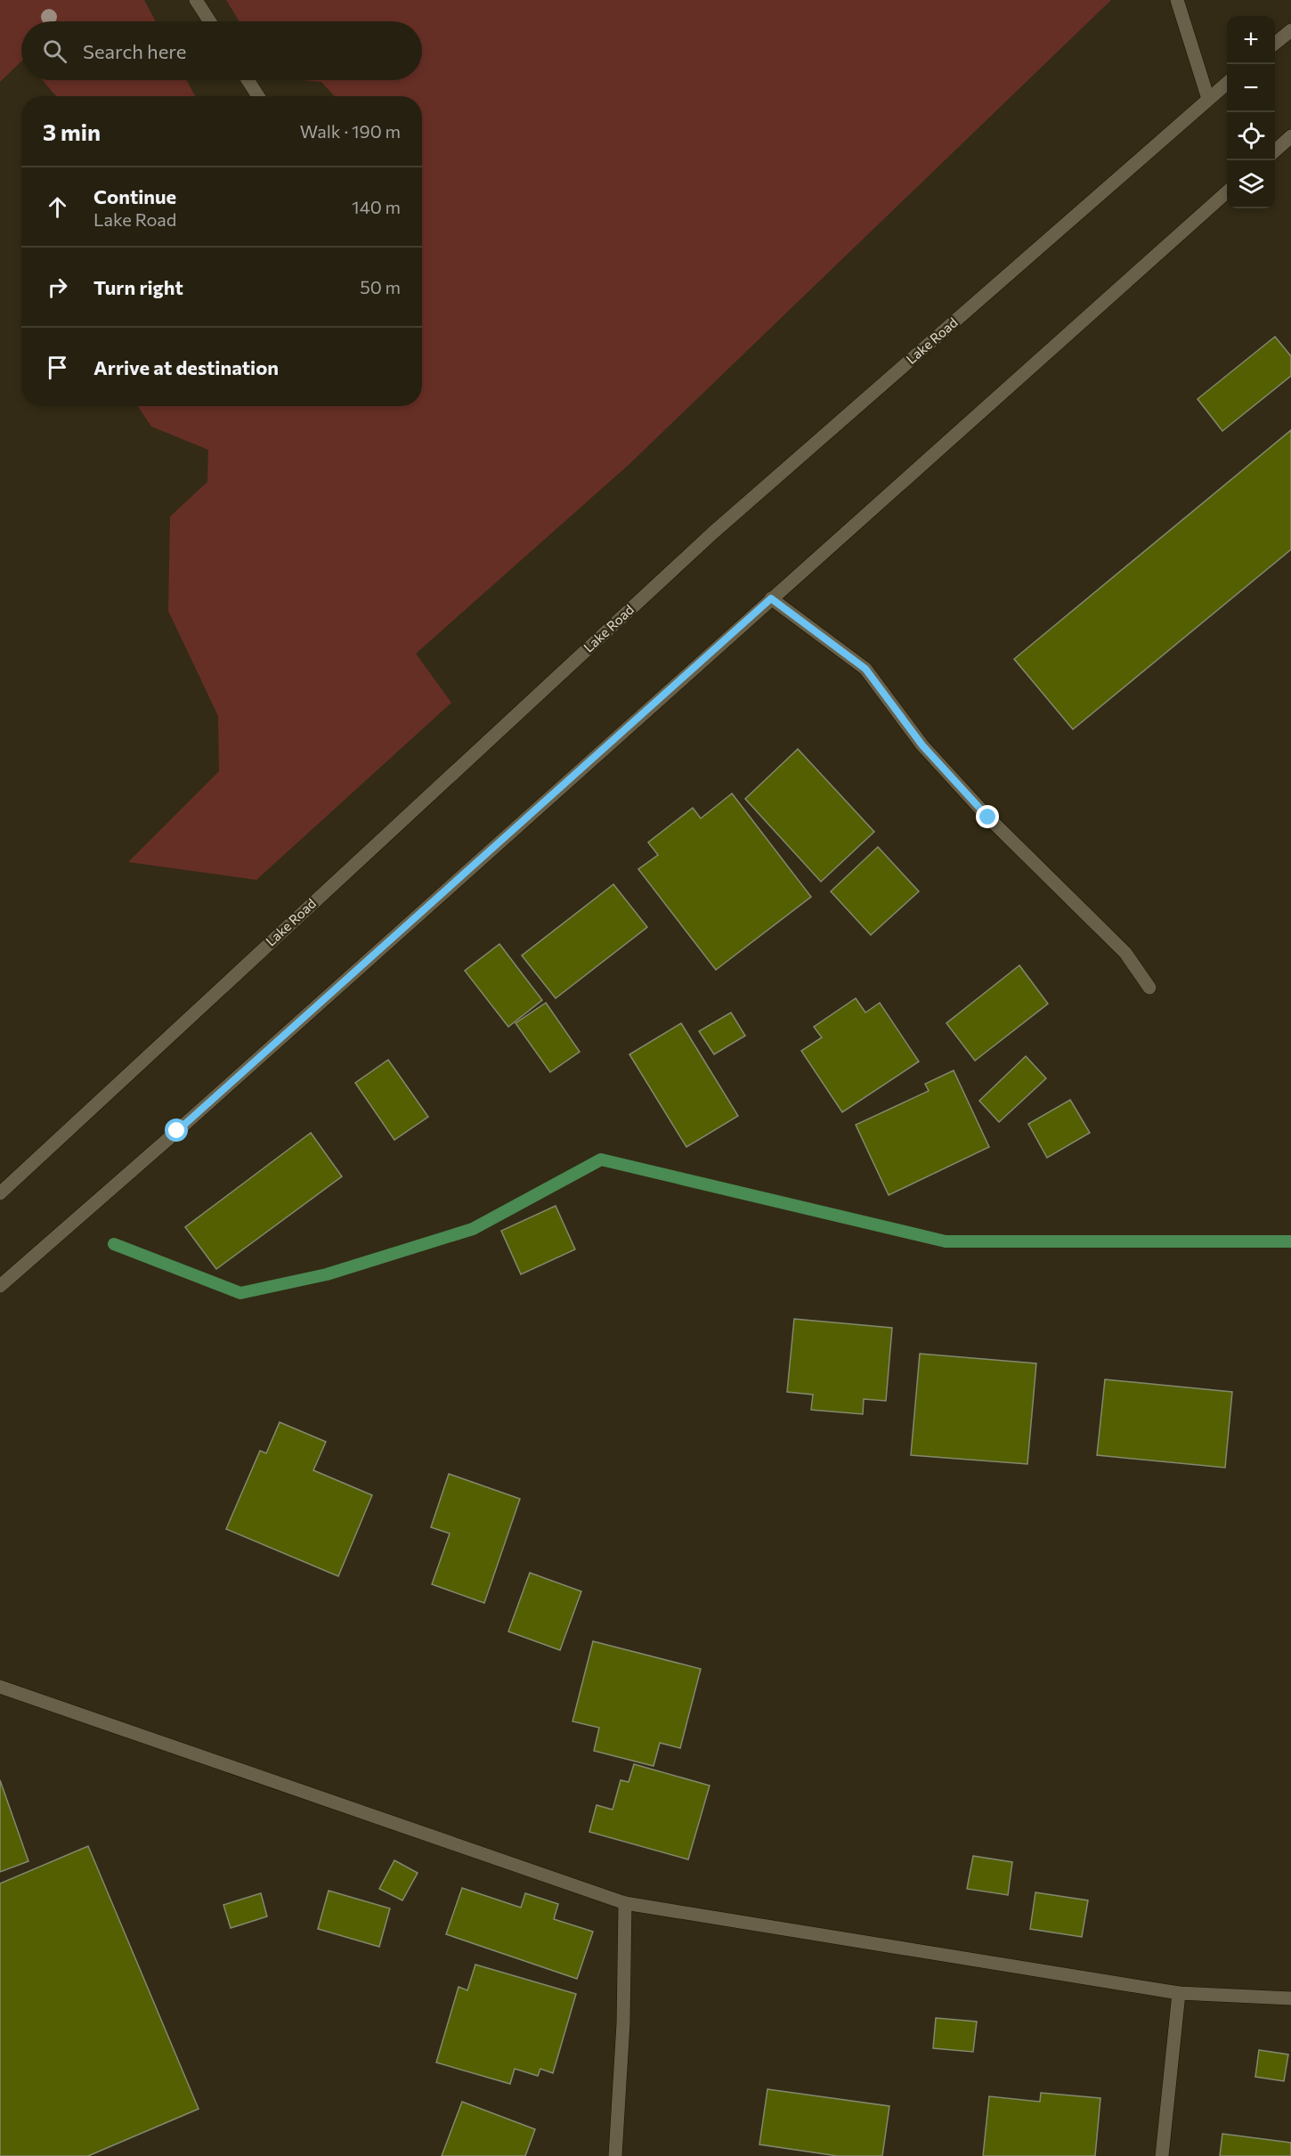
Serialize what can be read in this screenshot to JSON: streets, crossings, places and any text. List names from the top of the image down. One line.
{"streets":{"main road":["Lake Road"]},"page":{"map_buttons":["+","−"],"search":"Search here","heading":["3 min","Walk · 190 m"],"list":[["Continue","Lake Road","140 m"],["Turn right","50 m"],"Arrive at destination"]}}
